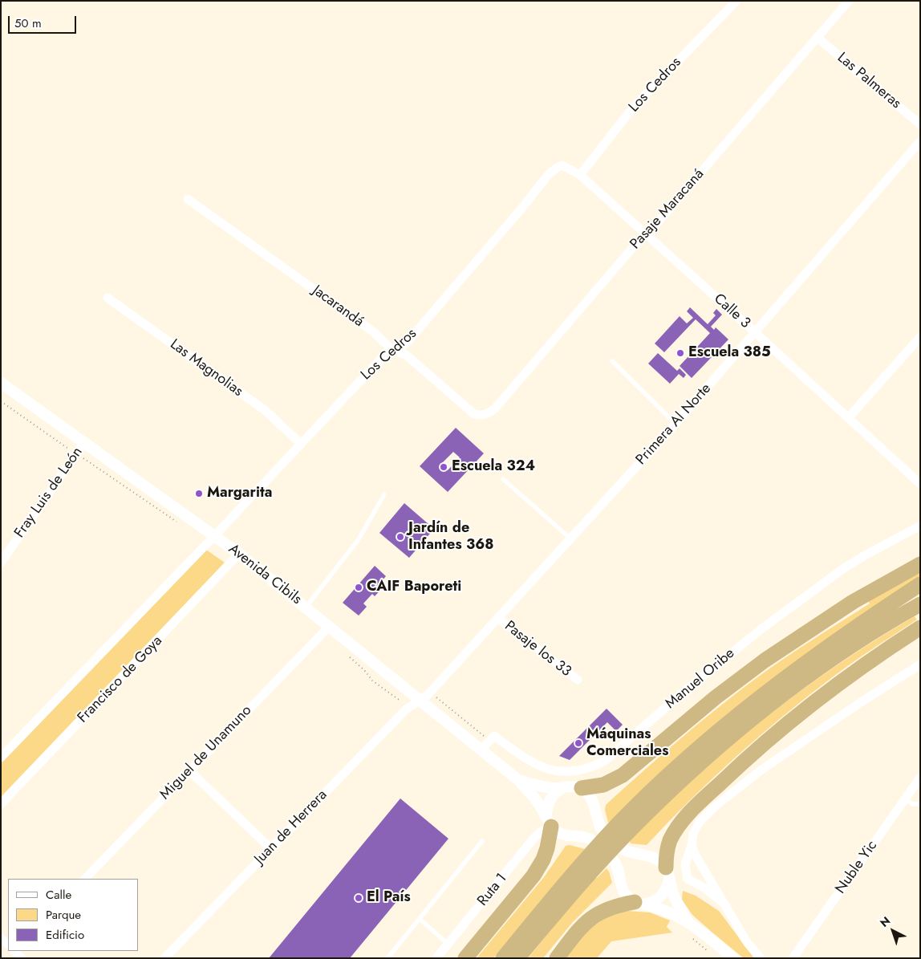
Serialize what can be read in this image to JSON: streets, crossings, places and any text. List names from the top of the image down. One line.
{"streets":{"street":["Las Palmeras","Los Cedros","Pasaje Maracaná","Jacarandá","Calle 3","Las Magnolias","Primera Al Norte","Fray Luis de León","Avenida Cibils","Pasaje los 33","Manuel Oribe","Francisco de Goya","Miguel de Unamuno","Juan de Herrera","Nuble Yic","Ruta 1"]},"crossings":[["Las Palmeras","Pasaje Maracaná"],["Los Cedros","Jacarandá"],["Los Cedros","Calle 3"],["Los Cedros","Las Magnolias"],["Los Cedros","Avenida Cibils"],["Pasaje Maracaná","Jacarandá"],["Pasaje Maracaná","Calle 3"],["Calle 3","Primera Al Norte"],["Primera Al Norte","Avenida Cibils"],["Primera Al Norte","Pasaje los 33"],["Primera Al Norte","Juan de Herrera"],["Fray Luis de León","Avenida Cibils"],["Avenida Cibils","Manuel Oribe"],["Avenida Cibils","Francisco de Goya"],["Avenida Cibils","Miguel de Unamuno"],["Avenida Cibils","Juan de Herrera"],["Avenida Cibils","Ruta 1"]],"places":["Escuela 385","Escuela 324","Margarita","Jardín de Infantes 368","CAIF Baporeti","Máquinas Comerciales","El País"],"legend":["Calle","Parque","Edificio"],"scale_bar":"50 m","north":"top left"}
